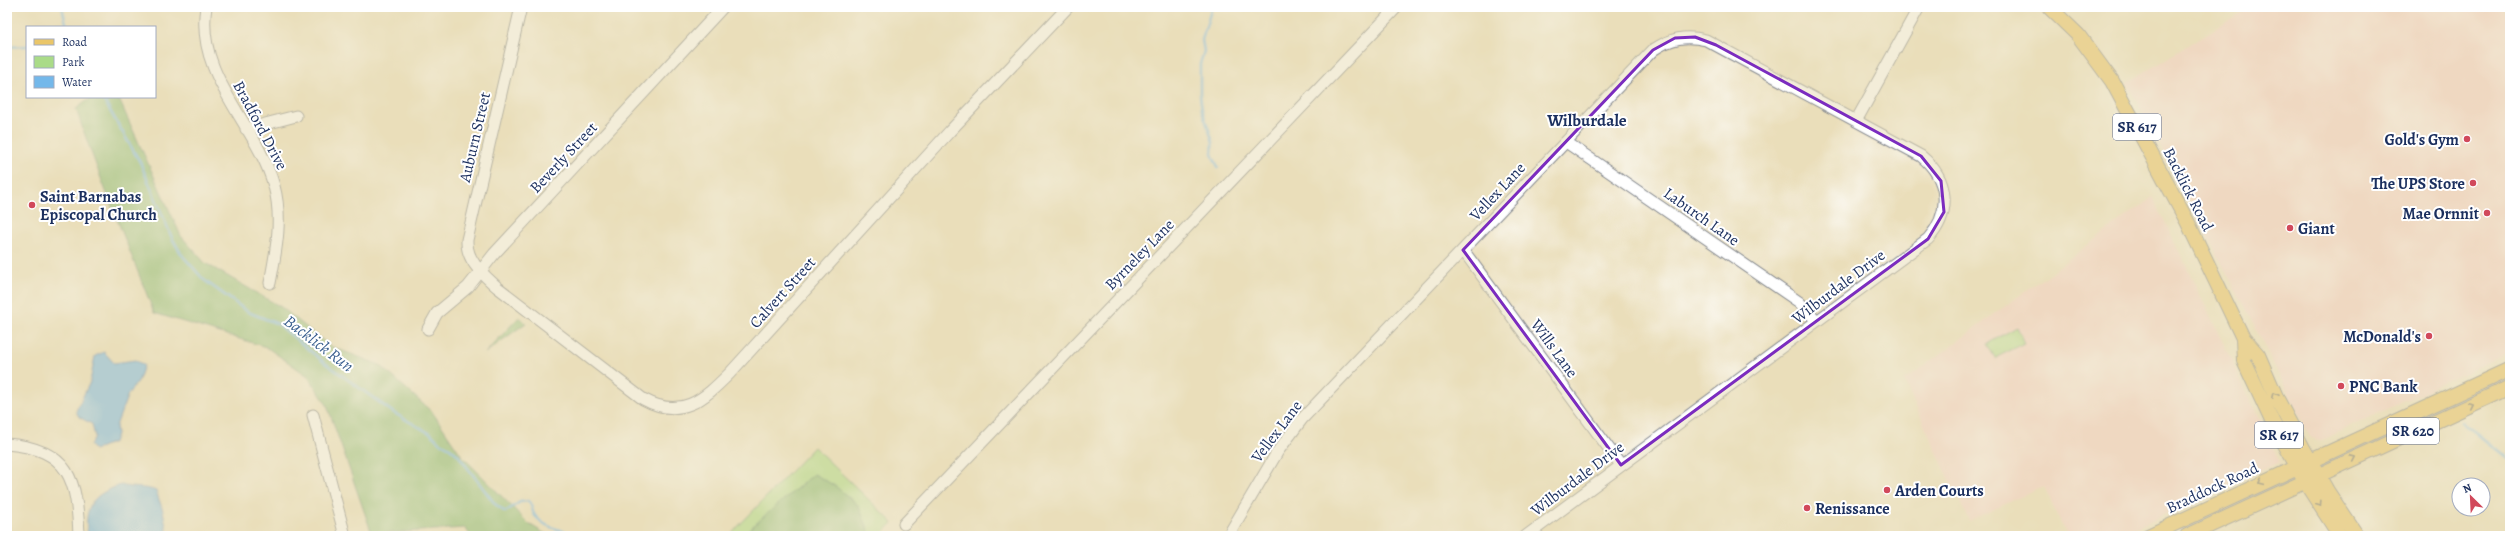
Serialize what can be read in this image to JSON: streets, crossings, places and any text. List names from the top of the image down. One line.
{"streets":{"main road":["SR 617","Backlick Road","SR 620","Braddock Road"],"street":["Bradford Drive","Auburn Street","Beverly Street","Vellex Lane","Laburch Lane","Byrneley Lane","Wilburdale Drive","Calvert Street","Wills Lane"]},"crossings":[["Auburn Street","Beverly Street"],["Auburn Street","Calvert Street"],["Beverly Street","Calvert Street"],["Backlick Road","SR 620"],["Backlick Road","Braddock Road"],["Vellex Lane","Laburch Lane"],["Vellex Lane","Wilburdale Drive"],["Vellex Lane","Wills Lane"],["Laburch Lane","Wilburdale Drive"],["Wilburdale Drive","Wills Lane"]],"districts":["Wilburdale"],"water":["Backlick Run"],"places":["Gold's Gym","The UPS Store","Saint Barnabas Episcopal Church","Mae Ornnit","Giant","McDonald's","PNC Bank","Arden Courts","Renissance"],"legend":["Road","Park","Water"],"north":"top left"}
